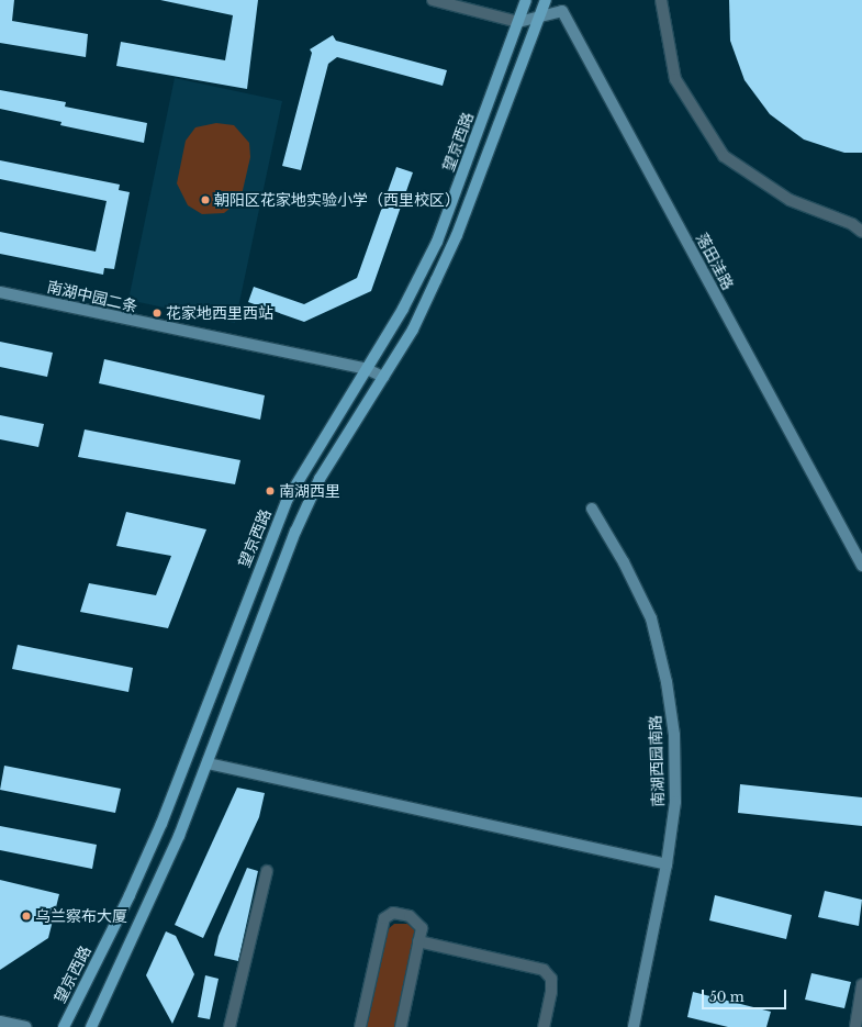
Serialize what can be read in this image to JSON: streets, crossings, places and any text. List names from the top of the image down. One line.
{"streets":{"main road":["望京西路"],"street":["落田洼路","南湖中园二条","南湖西园南路"]},"crossings":[["望京西路","落田洼路"],["望京西路","南湖中园二条"]],"places":["朝阳区花家地实验小学（西里校区）","花家地西里西站","南湖西里","乌兰察布大厦"],"scale_bar":"50 m"}
